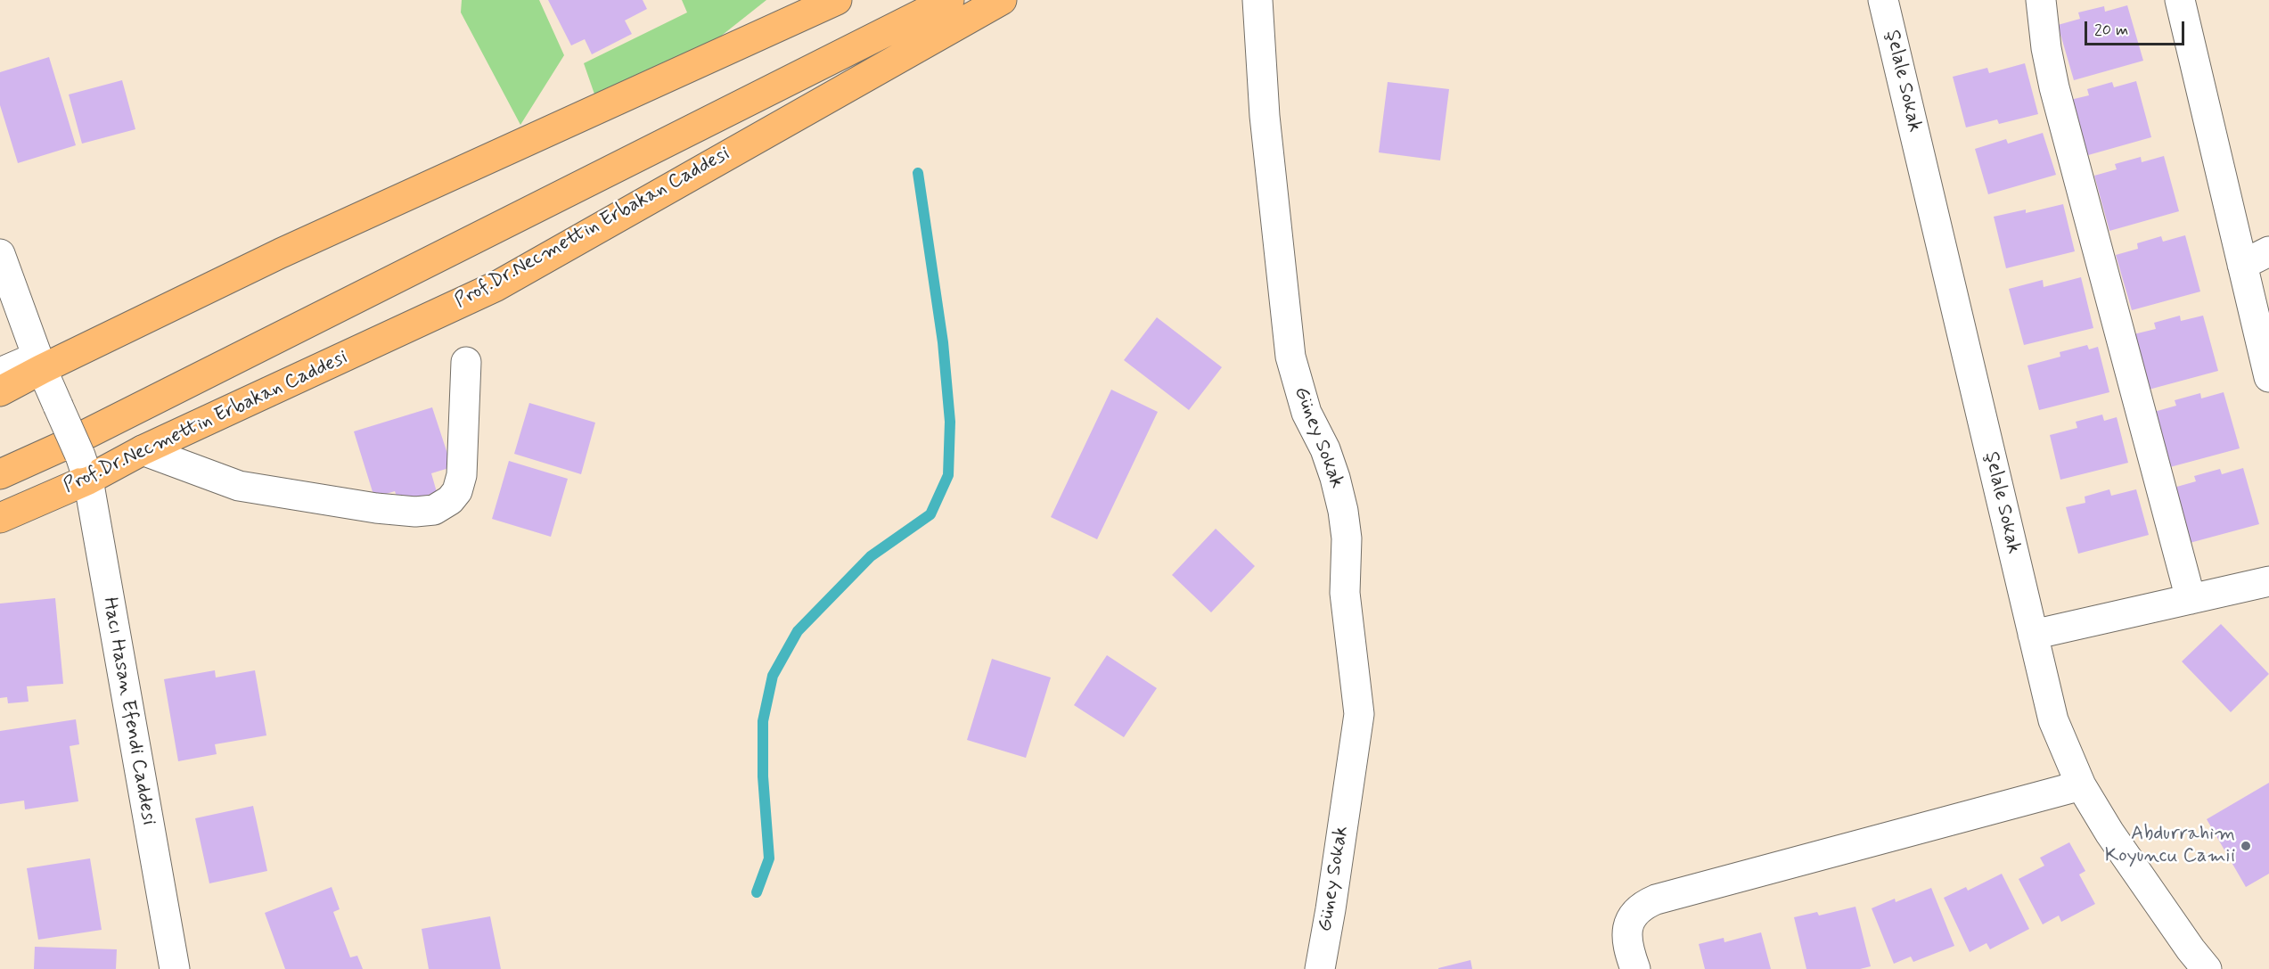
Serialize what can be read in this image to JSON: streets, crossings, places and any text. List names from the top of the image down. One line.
{"streets":{"main road":["Prof.Dr.Necmettin Erbakan Caddesi"],"street":["Şelale Sokak","Güney Sokak","Hacı Hasan Efendi Caddesi"]},"crossings":[["Prof.Dr.Necmettin Erbakan Caddesi","Hacı Hasan Efendi Caddesi"]],"places":["Abdurrahim Koyuncu Camii"],"scale_bar":"20 m"}
